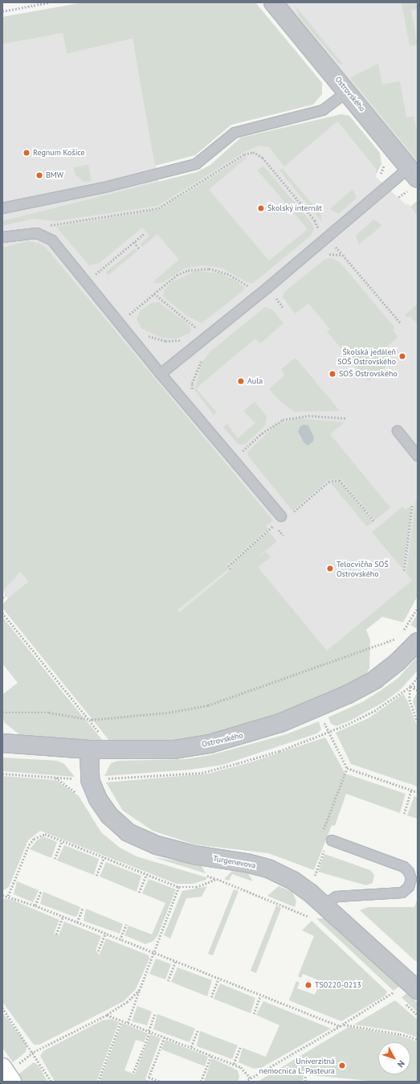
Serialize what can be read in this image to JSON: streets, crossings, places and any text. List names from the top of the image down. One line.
{"streets":{"street":["Ostrovského","Turgenevova"]},"crossings":[["Ostrovského","Turgenevova"]],"places":["Regnum Košice","BMW","Školský internát","Školská jedáleň SOŠ Ostrovského","SOŠ Ostrovského","Aula","Telocvičňa SOŠ Ostrovského","TS0220-0213","Univerzitná nemocnica L. Pasteura"],"north":"bottom right"}
